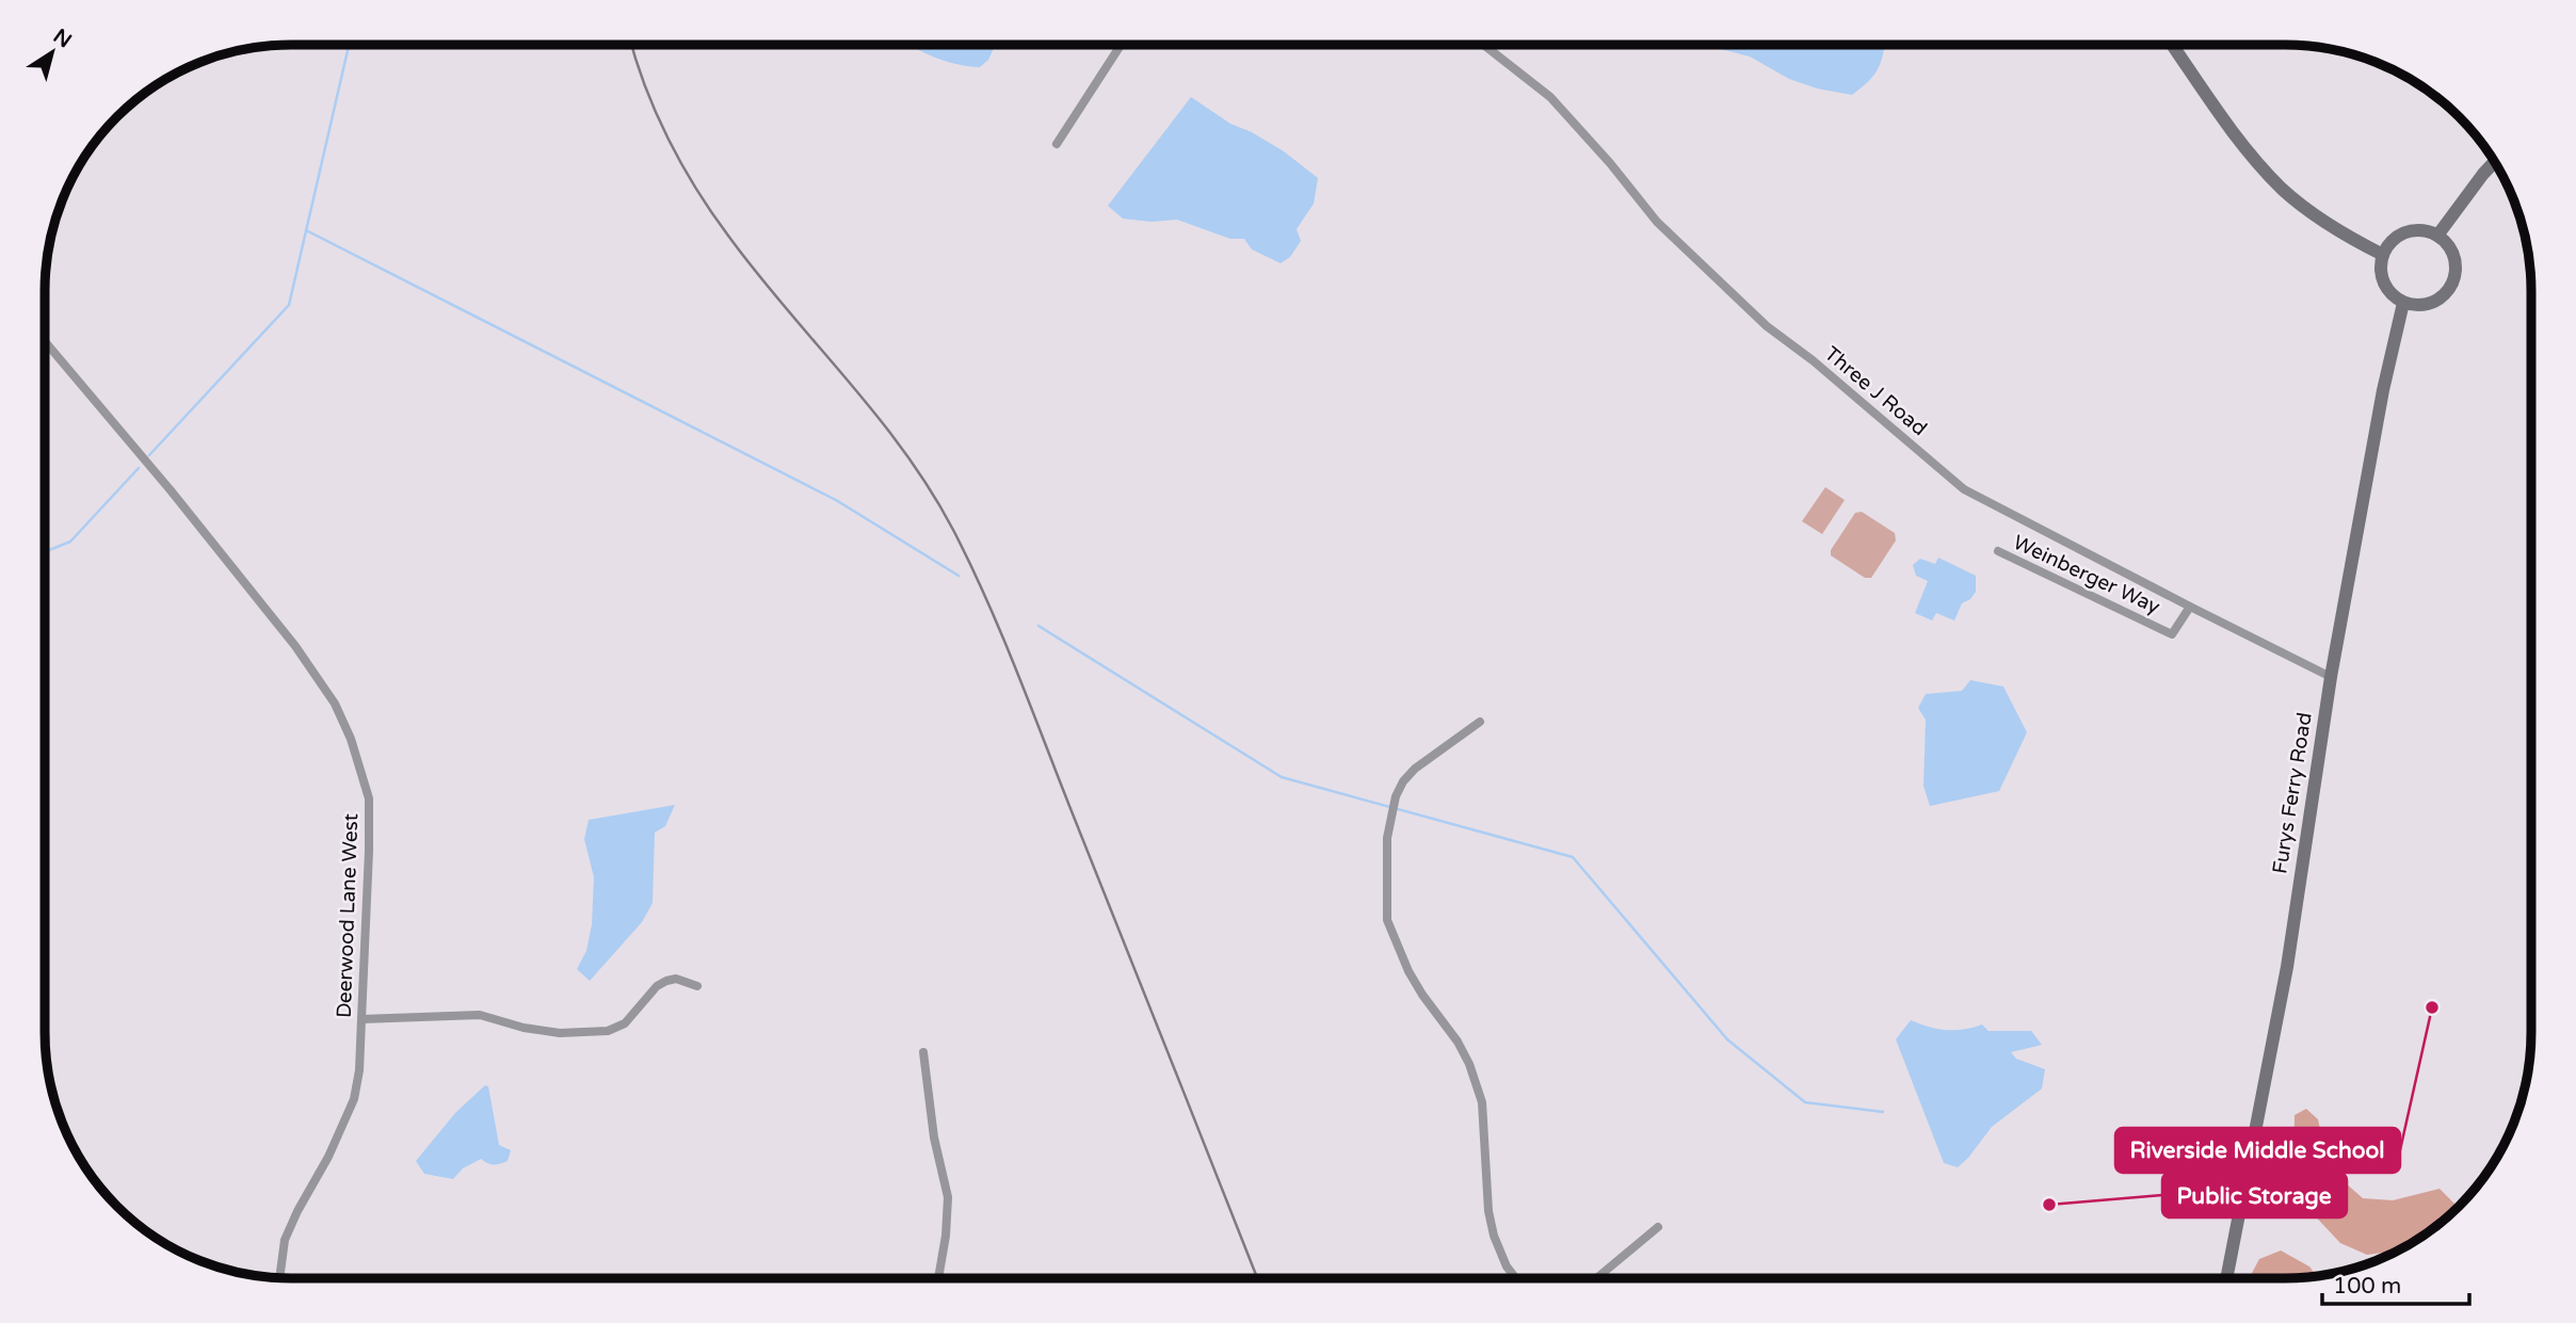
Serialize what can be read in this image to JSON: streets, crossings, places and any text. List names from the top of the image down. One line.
{"streets":{"main road":["Furys Ferry Road"],"street":["Three J Road","Weinberger Way","Deerwood Lane West"]},"crossings":[["Three J Road","Weinberger Way"],["Three J Road","Furys Ferry Road"]],"places":["Riverside Middle School","Public Storage"],"scale_bar":"100 m","north":"top right"}
